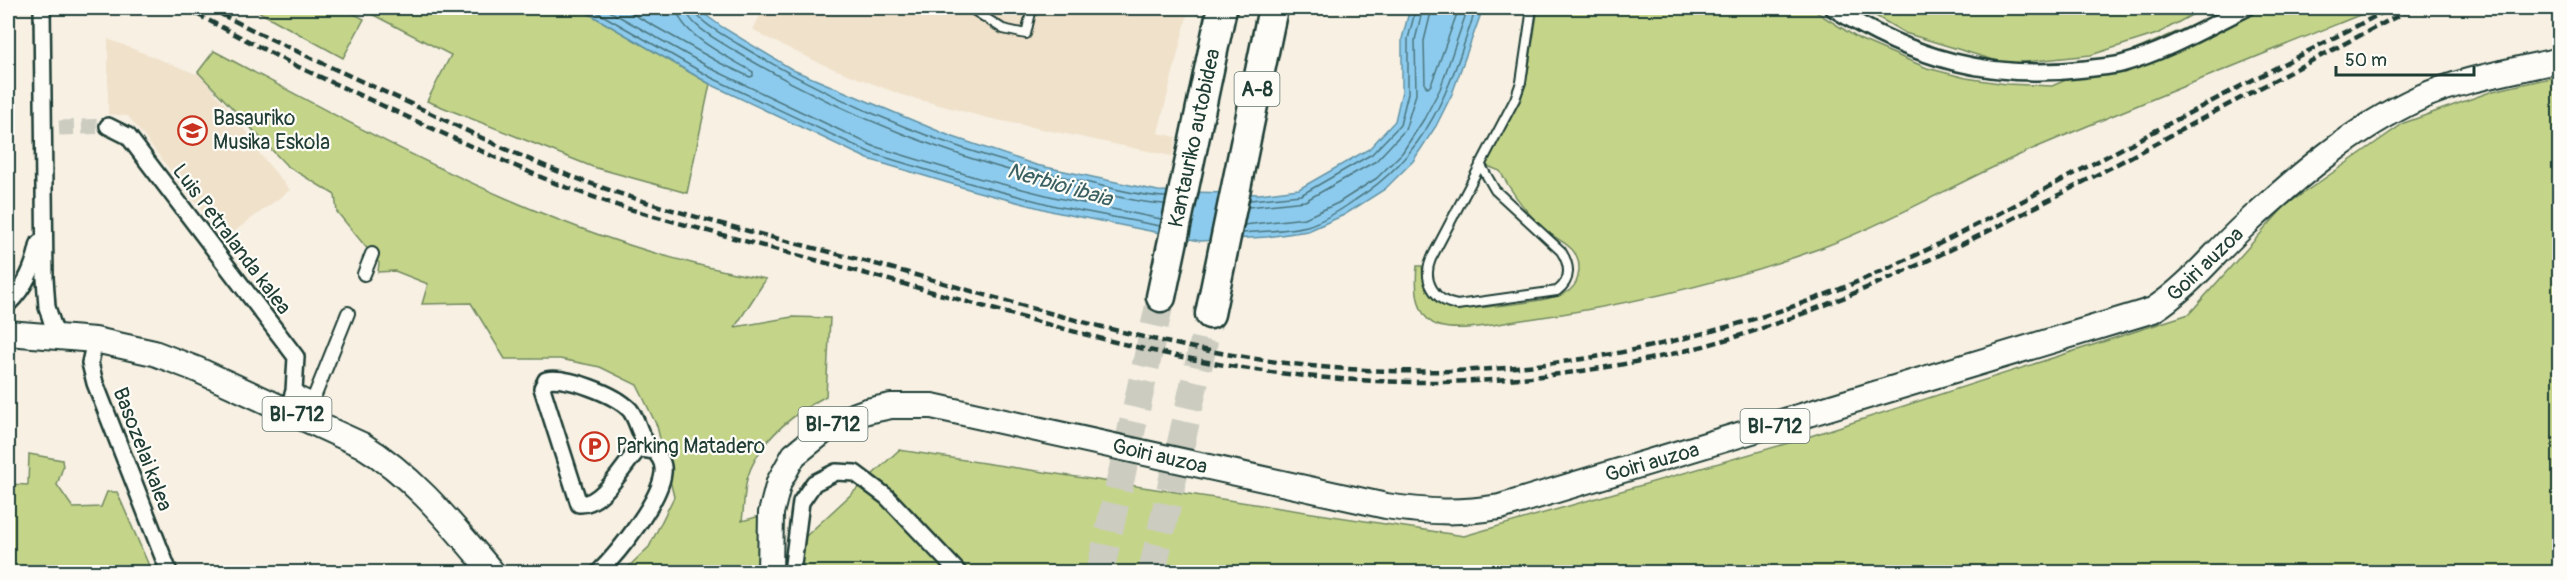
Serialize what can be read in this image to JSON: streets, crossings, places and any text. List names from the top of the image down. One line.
{"streets":{"highway":["A-8","Kantauriko autobidea"],"main road":["Goiri auzoa","BI-712"],"street":["Luis Petralanda kalea","Basozelai kalea"]},"crossings":[["Luis Petralanda kalea","BI-712"],["BI-712","Basozelai kalea"]],"water":["Nerbioi ibaia"],"places":{"school or university":["Basauriko Musika Eskola"],"parking":["Parking Matadero"]},"scale_bar":"50 m"}
